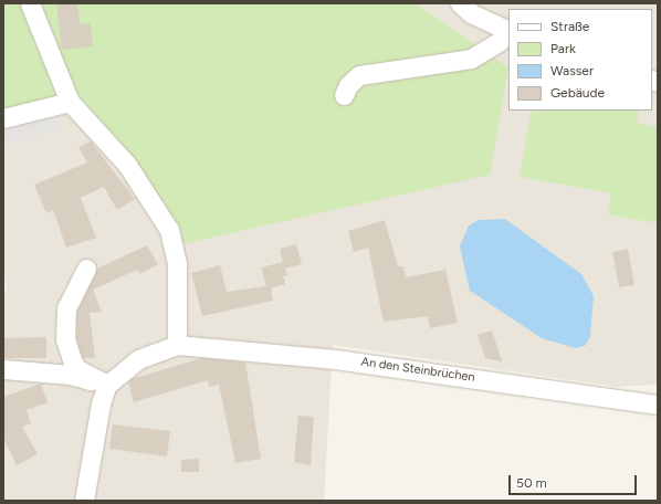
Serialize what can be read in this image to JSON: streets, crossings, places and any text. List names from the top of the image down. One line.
{"streets":{"street":["An den Steinbrüchen"]},"legend":["Straße","Park","Wasser","Gebäude"],"scale_bar":"50 m"}
